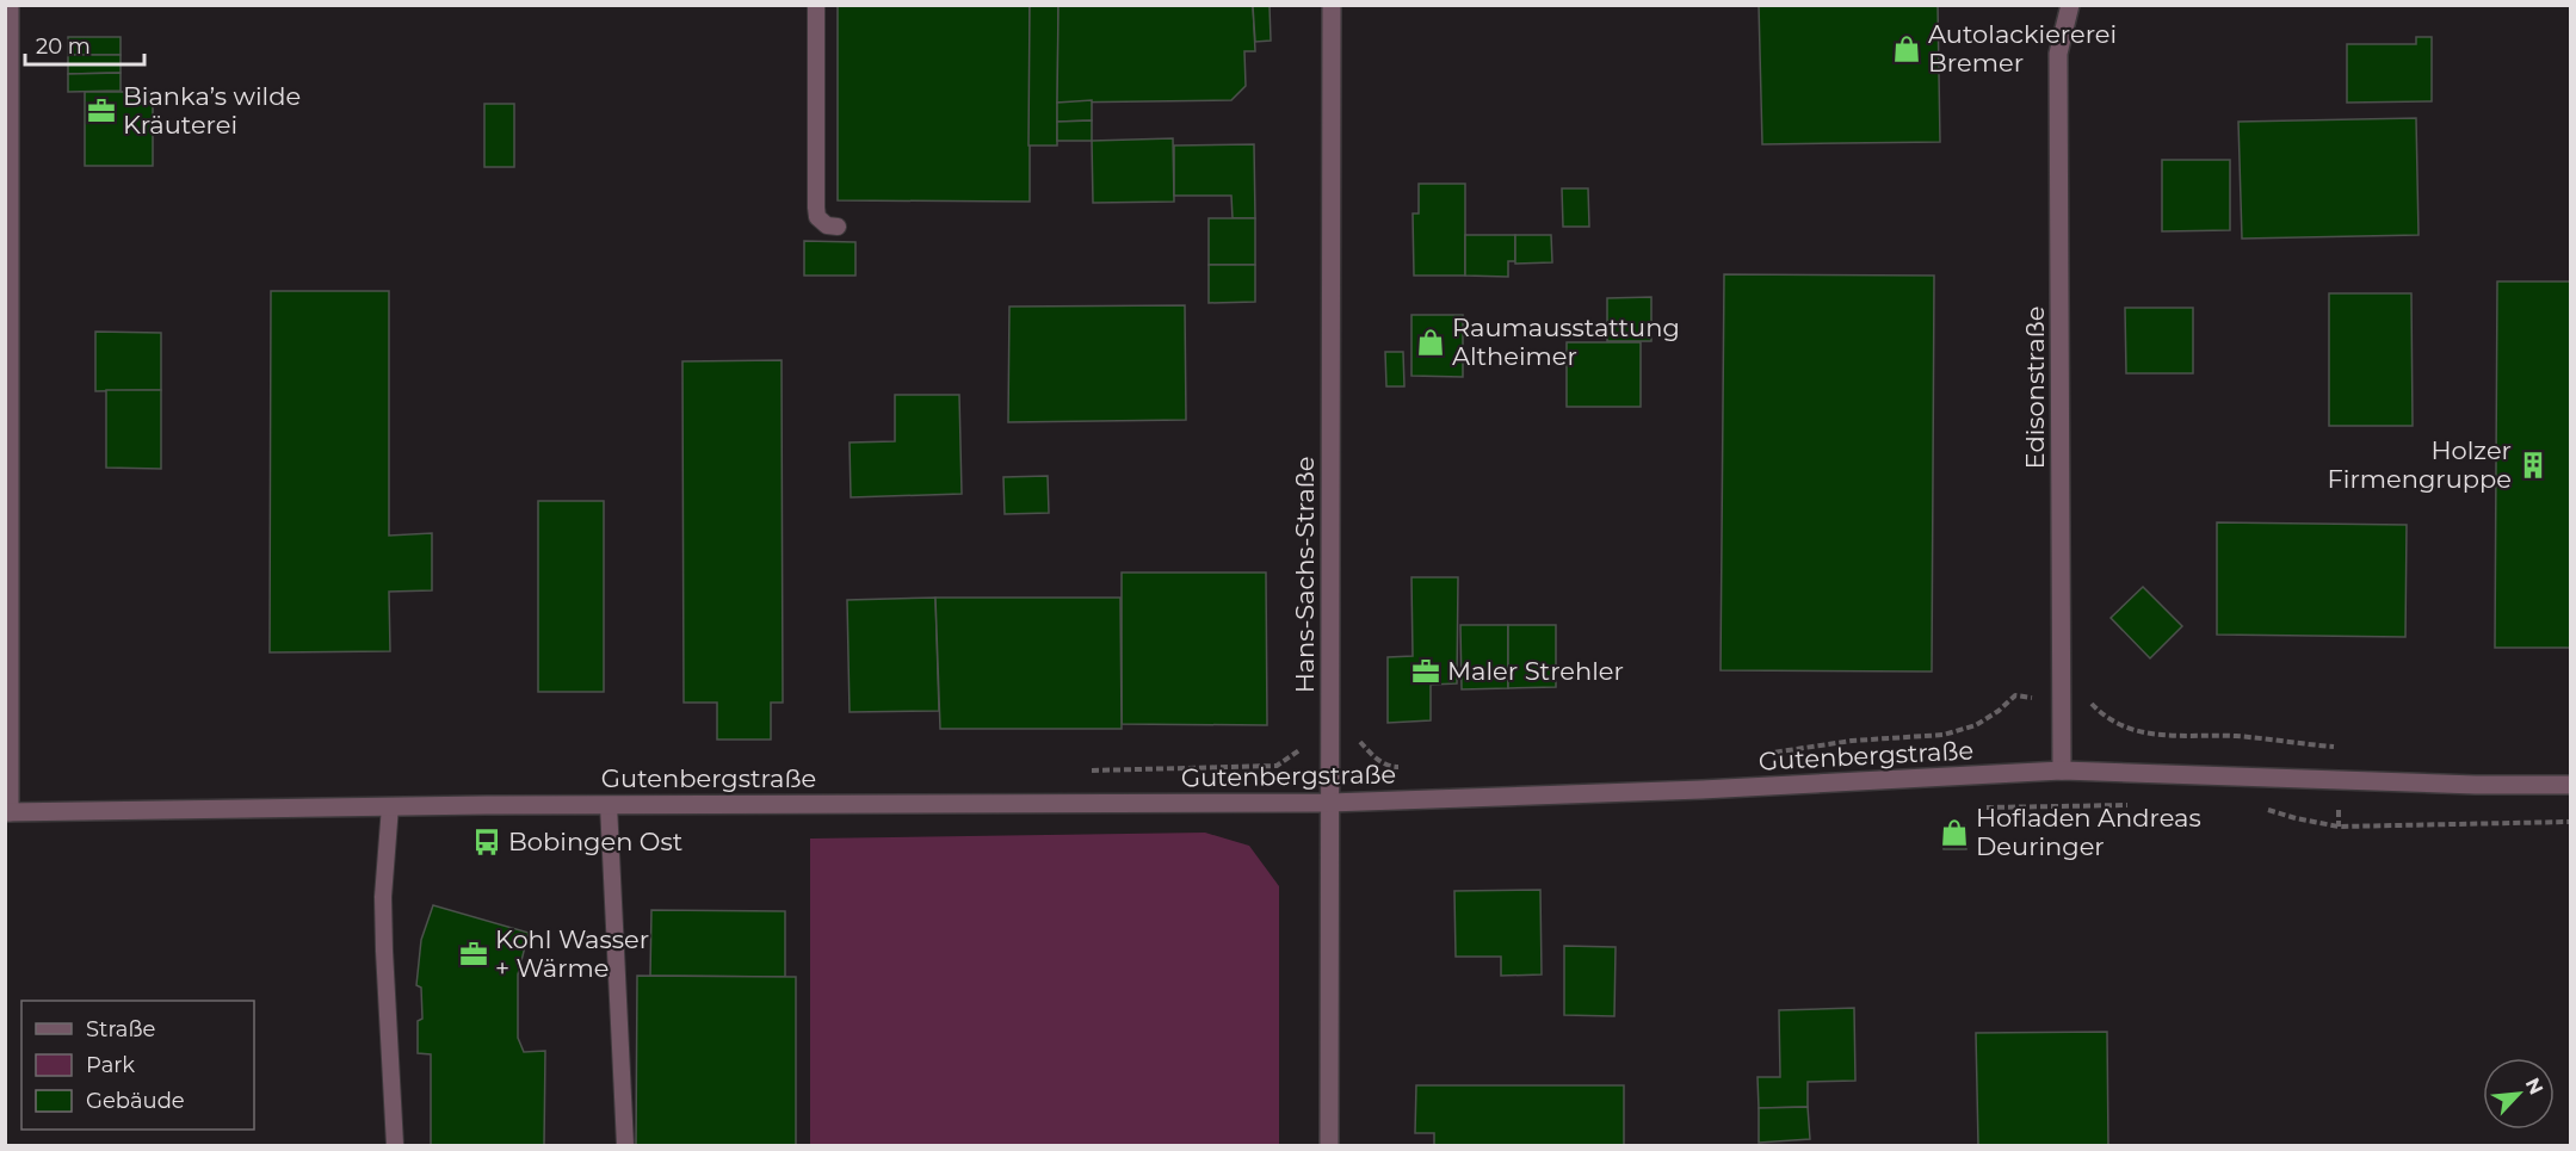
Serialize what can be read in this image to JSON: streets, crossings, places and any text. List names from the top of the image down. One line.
{"streets":{"street":["Edisonstraße","Hans-Sachs-Straße","Gutenbergstraße"]},"crossings":[["Edisonstraße","Gutenbergstraße"],["Hans-Sachs-Straße","Gutenbergstraße"]],"places":{"shop":["Autolackiererei Bremer","Raumausstattung Altheimer","Hofladen Andreas Deuringer"],"office":["Bianka’s wilde Kräuterei","Maler Strehler","Kohl Wasser + Wärme"],"building":["Holzer Firmengruppe"],"bus stop":["Bobingen Ost"]},"legend":["Straße","Park","Gebäude"],"scale_bar":"20 m","north":"top right"}
